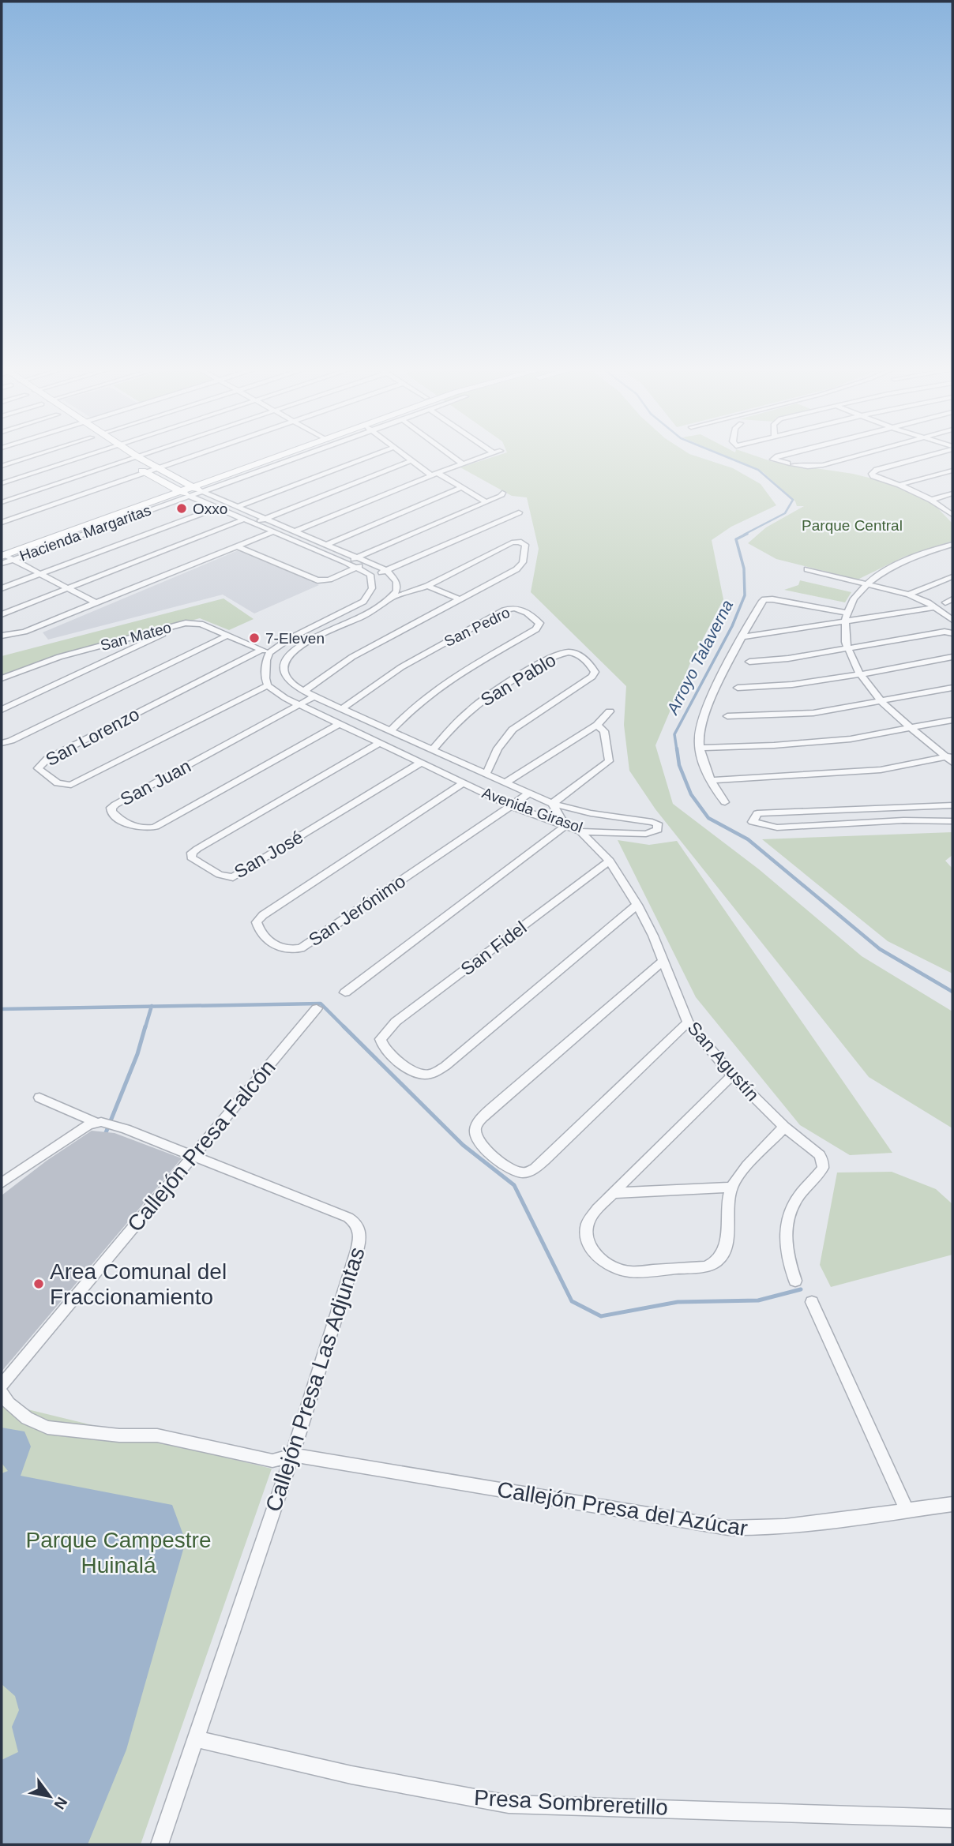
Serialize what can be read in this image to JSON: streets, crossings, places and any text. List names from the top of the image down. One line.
{"streets":{"street":["Hacienda Margaritas","San Pedro","San Mateo","San Pablo","San Lorenzo","San Juan","Avenida Girasol","San José","San Jerónimo","San Fidel","San Agustín","Callejón Presa Falcón","Callejón Presa Las Adjuntas","Callejón Presa del Azúcar","Presa Sombreretillo"]},"crossings":[["San Pedro","Avenida Girasol"],["San Mateo","San Lorenzo"],["San Pablo","Avenida Girasol"],["San Lorenzo","Avenida Girasol"],["San Juan","Avenida Girasol"],["Avenida Girasol","San José"],["Avenida Girasol","San Jerónimo"],["Avenida Girasol","San Agustín"],["San Fidel","San Agustín"],["Callejón Presa Falcón","Callejón Presa Las Adjuntas"],["Callejón Presa Las Adjuntas","Callejón Presa del Azúcar"],["Callejón Presa Las Adjuntas","Presa Sombreretillo"]],"water":["Arroyo Talaverna"],"parks":["Parque Central","Parque Campestre Huinalá"],"places":["Oxxo","7-Eleven","Area Comunal del Fraccionamiento"],"north":"bottom right"}
